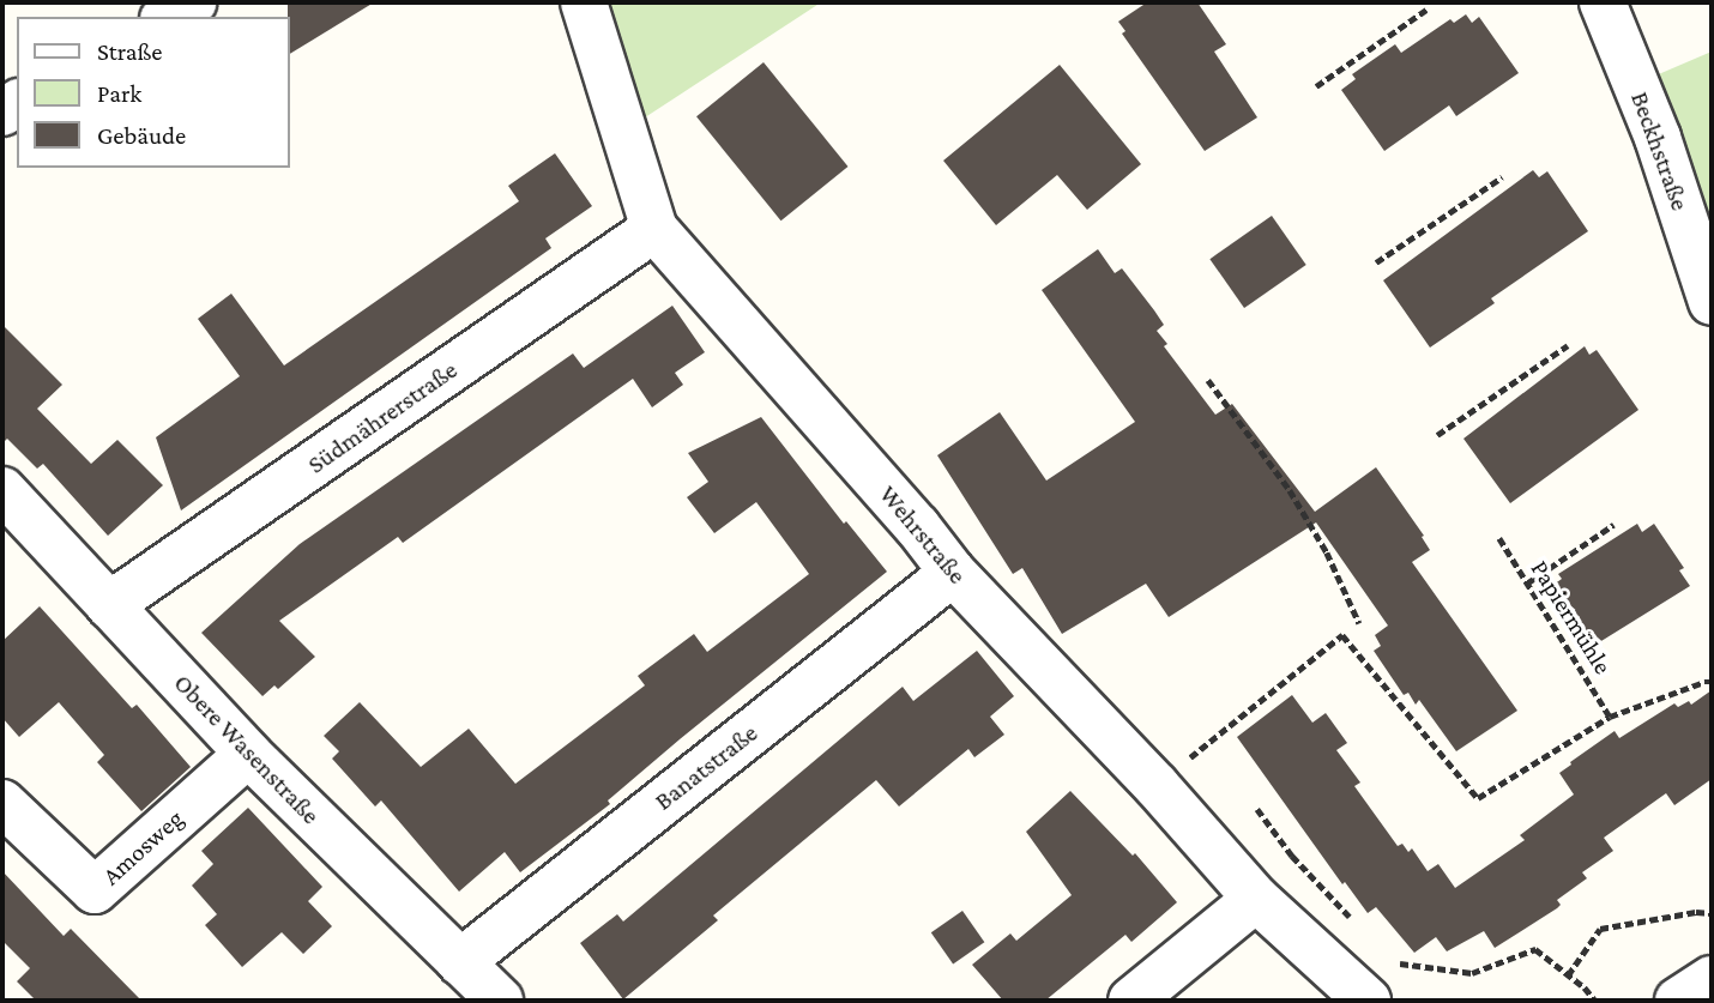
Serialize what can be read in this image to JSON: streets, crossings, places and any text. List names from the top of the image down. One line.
{"streets":{"street":["Beckhstraße","Südmährerstraße","Wehrstraße","Obere Wasenstraße","Banatstraße","Amosweg"],"path":["Papiermühle"]},"crossings":[["Südmährerstraße","Wehrstraße"],["Südmährerstraße","Obere Wasenstraße"],["Wehrstraße","Banatstraße"],["Obere Wasenstraße","Banatstraße"],["Obere Wasenstraße","Amosweg"]],"legend":["Straße","Park","Gebäude"]}
